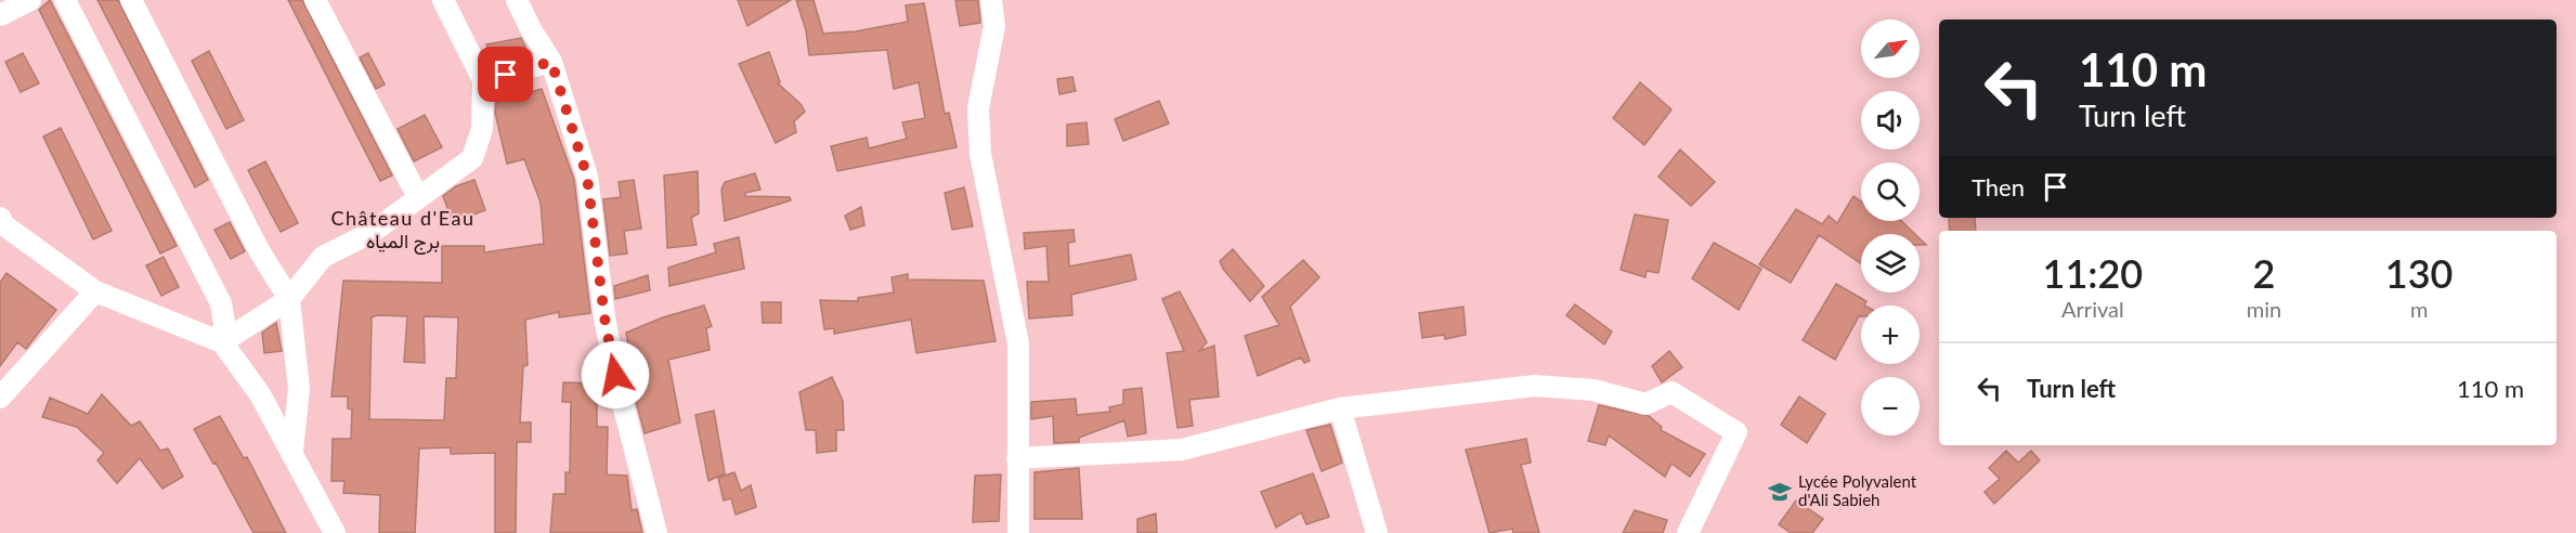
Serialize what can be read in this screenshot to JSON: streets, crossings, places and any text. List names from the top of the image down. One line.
{"districts":["Château d'Eau برج المياه"],"places":{"school or university":["Lycée Polyvalent d'Ali Sabieh"]},"north":"top right","page":{"map_buttons":["+","−"],"turn":["110 m","Turn left"],"then":"Then","eta":["11:20","Arrival","2","min","130","m"],"list":[{"name":"Turn left","value":"110 m"}]}}
